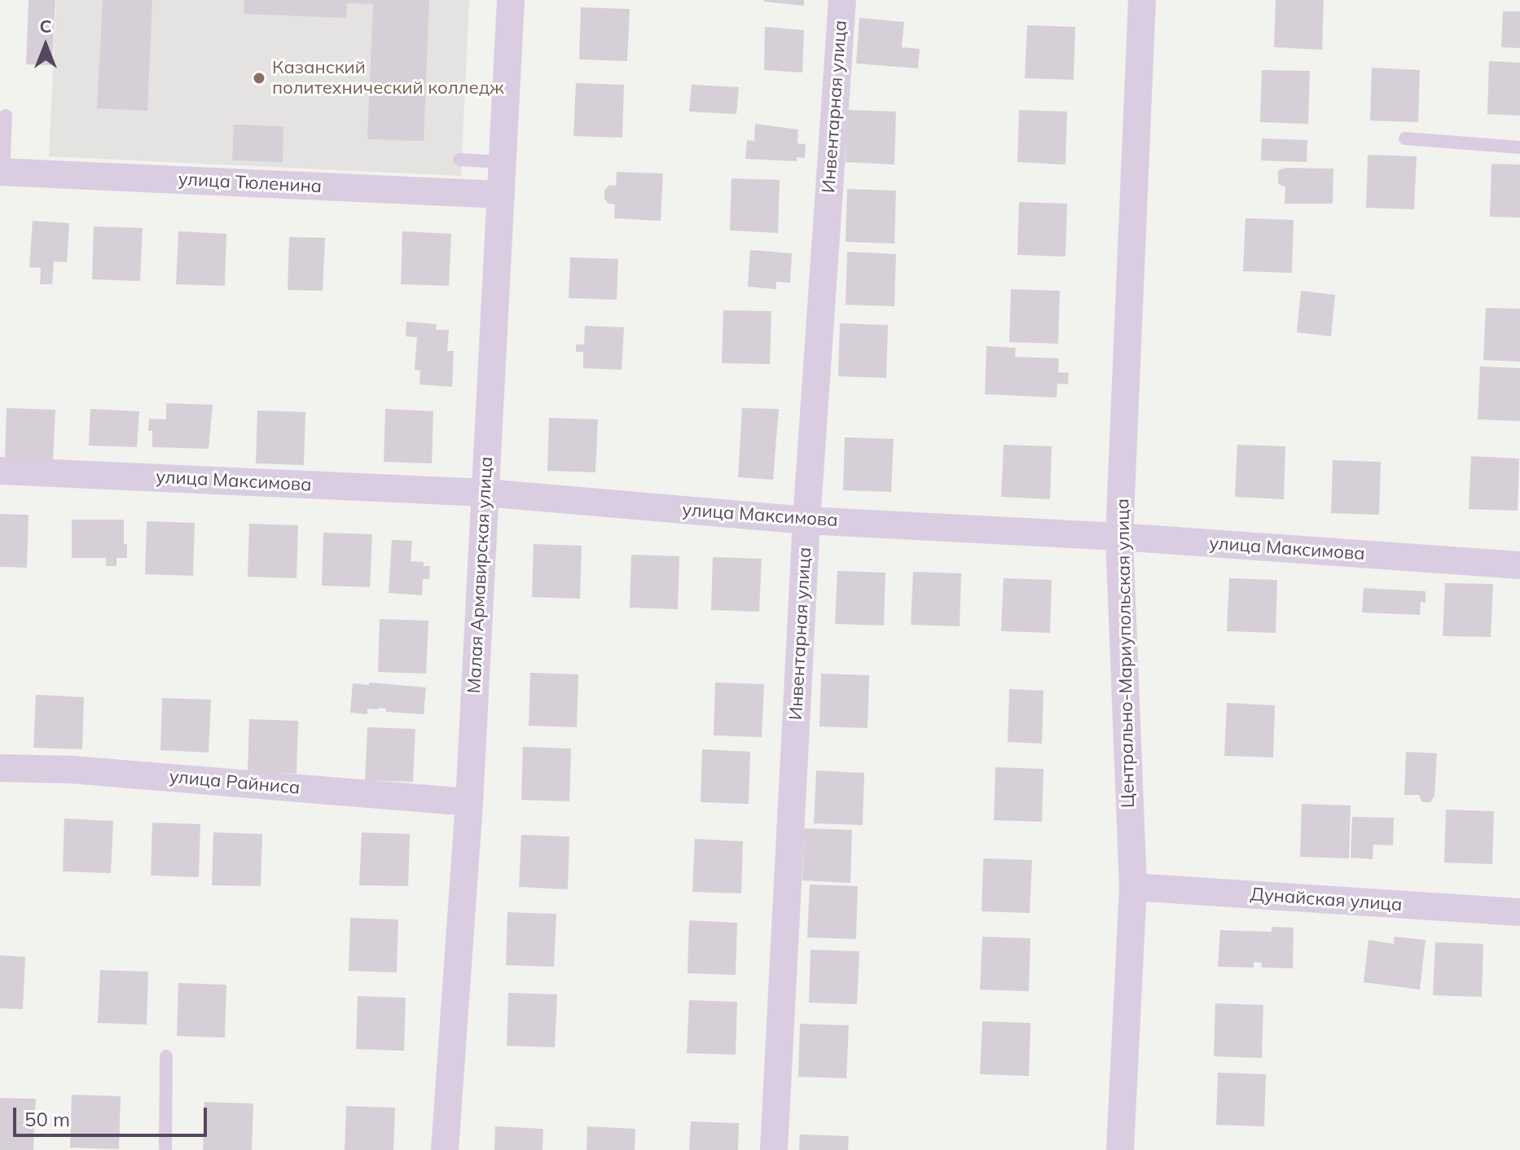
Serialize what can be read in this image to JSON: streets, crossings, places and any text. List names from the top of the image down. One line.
{"streets":{"street":["Инвентарная улица","улица Тюленина","улица Максимова","Малая Армавирская улица","Центрально-Мариупольская улица","улица Райниса","Дунайская улица"]},"crossings":[["Инвентарная улица","улица Максимова"],["улица Тюленина","Малая Армавирская улица"],["улица Максимова","Малая Армавирская улица"],["улица Максимова","Центрально-Мариупольская улица"],["Малая Армавирская улица","улица Райниса"],["Центрально-Мариупольская улица","Дунайская улица"]],"places":["Казанский политехнический колледж"],"scale_bar":"50 m","north":"top"}
